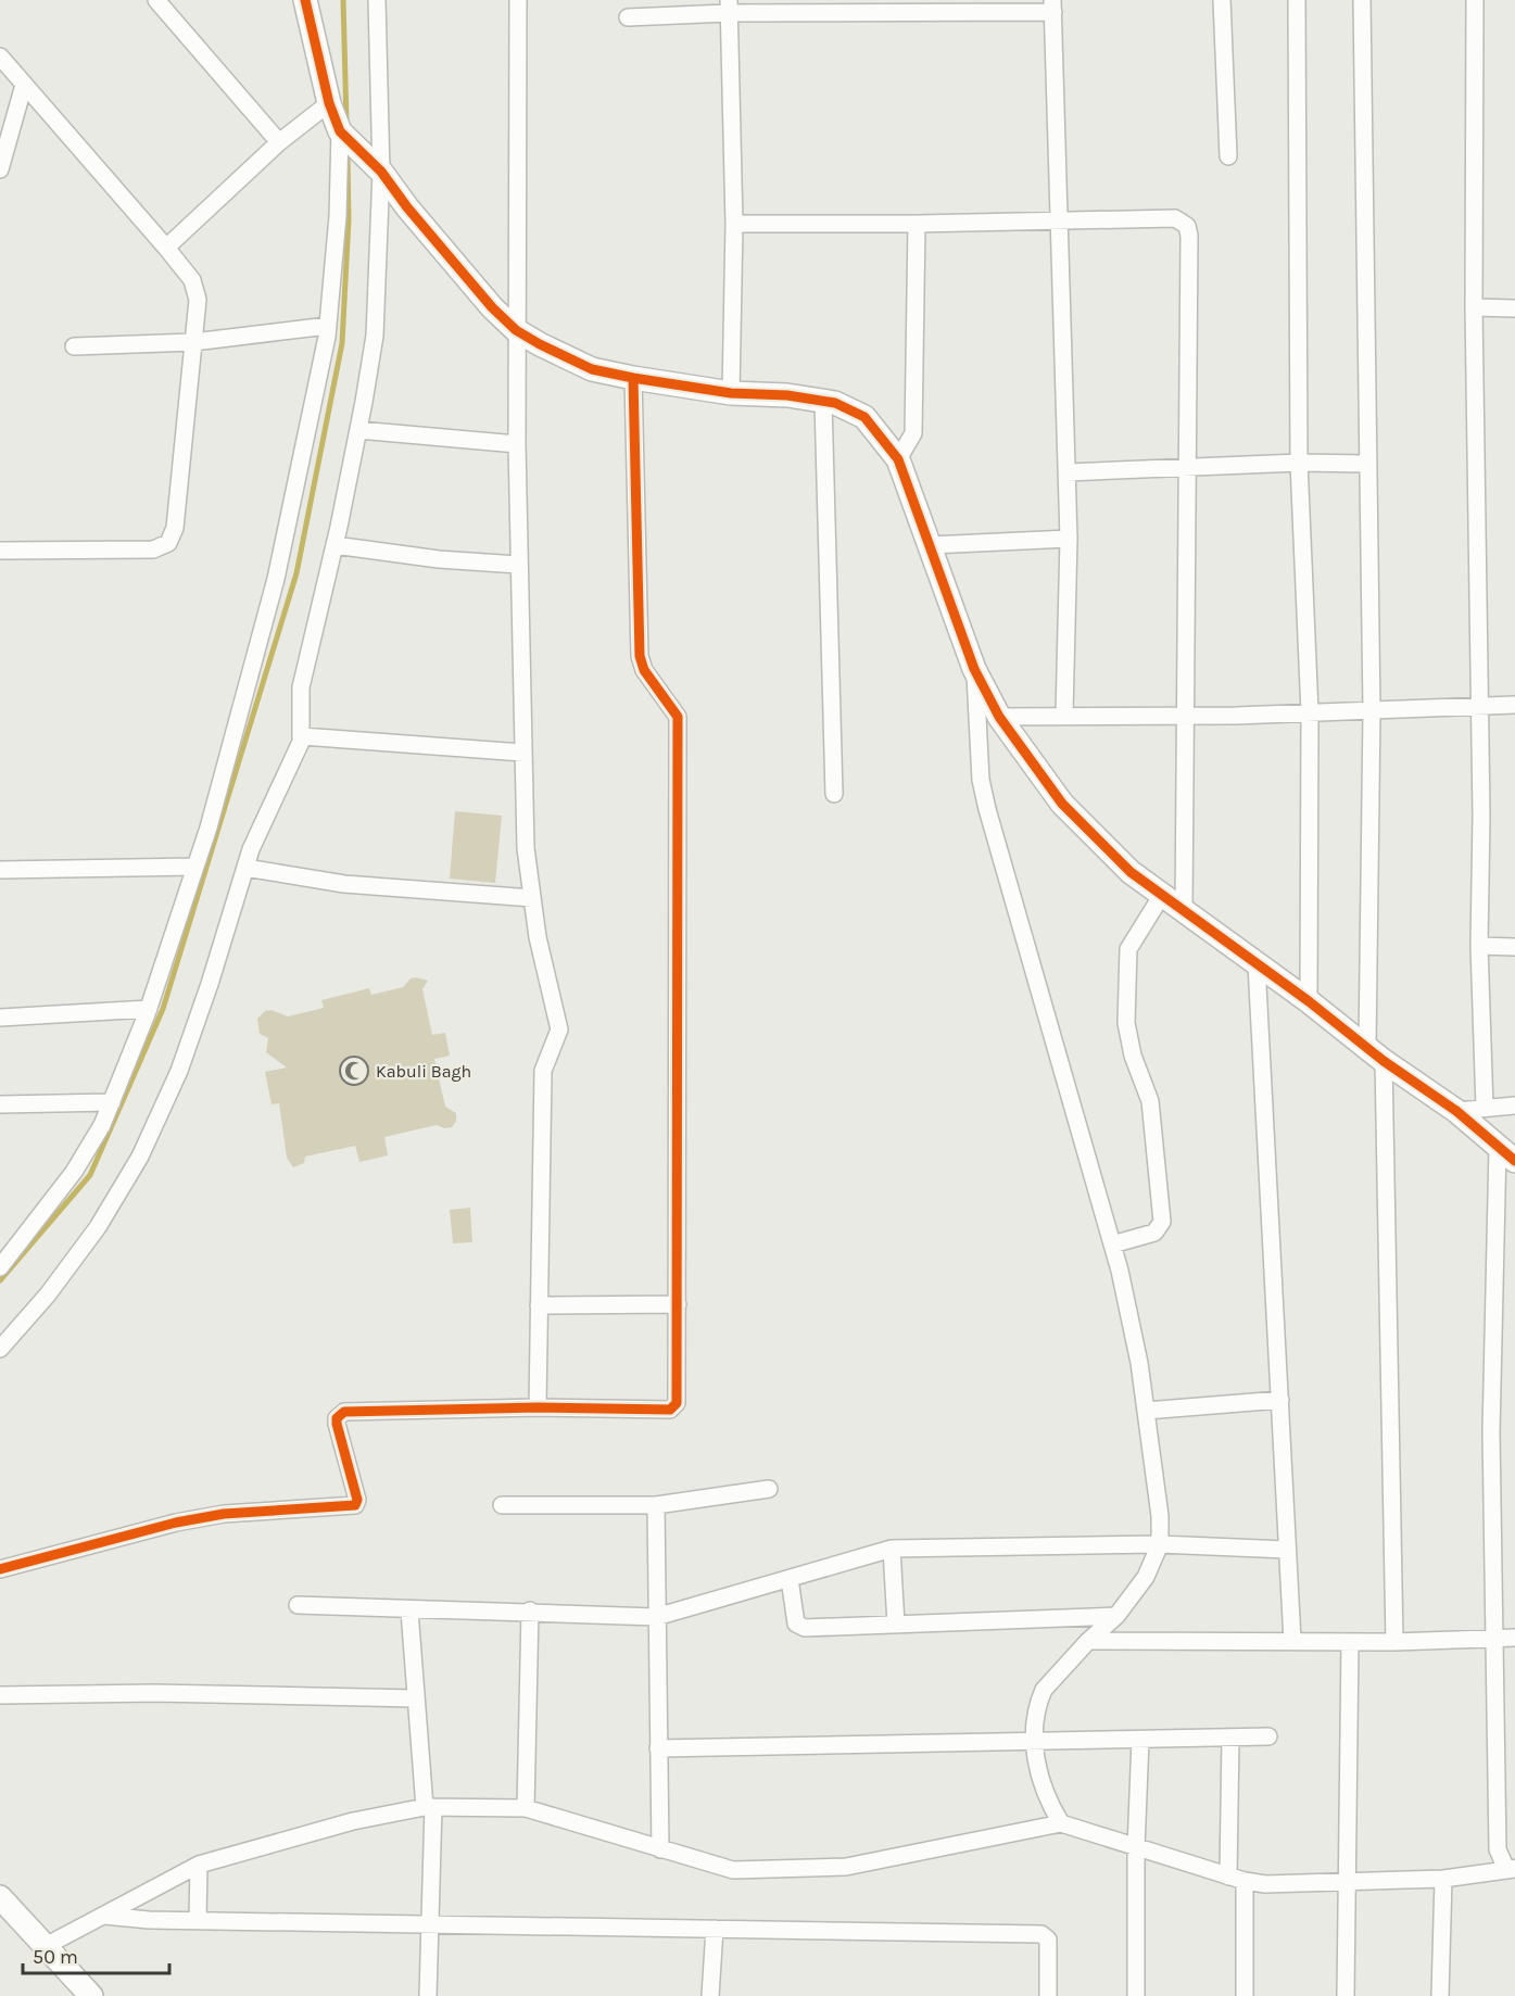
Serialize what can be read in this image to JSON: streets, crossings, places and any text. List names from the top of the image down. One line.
{"places":{"mosque":["Kabuli Bagh"]},"scale_bar":"50 m"}
